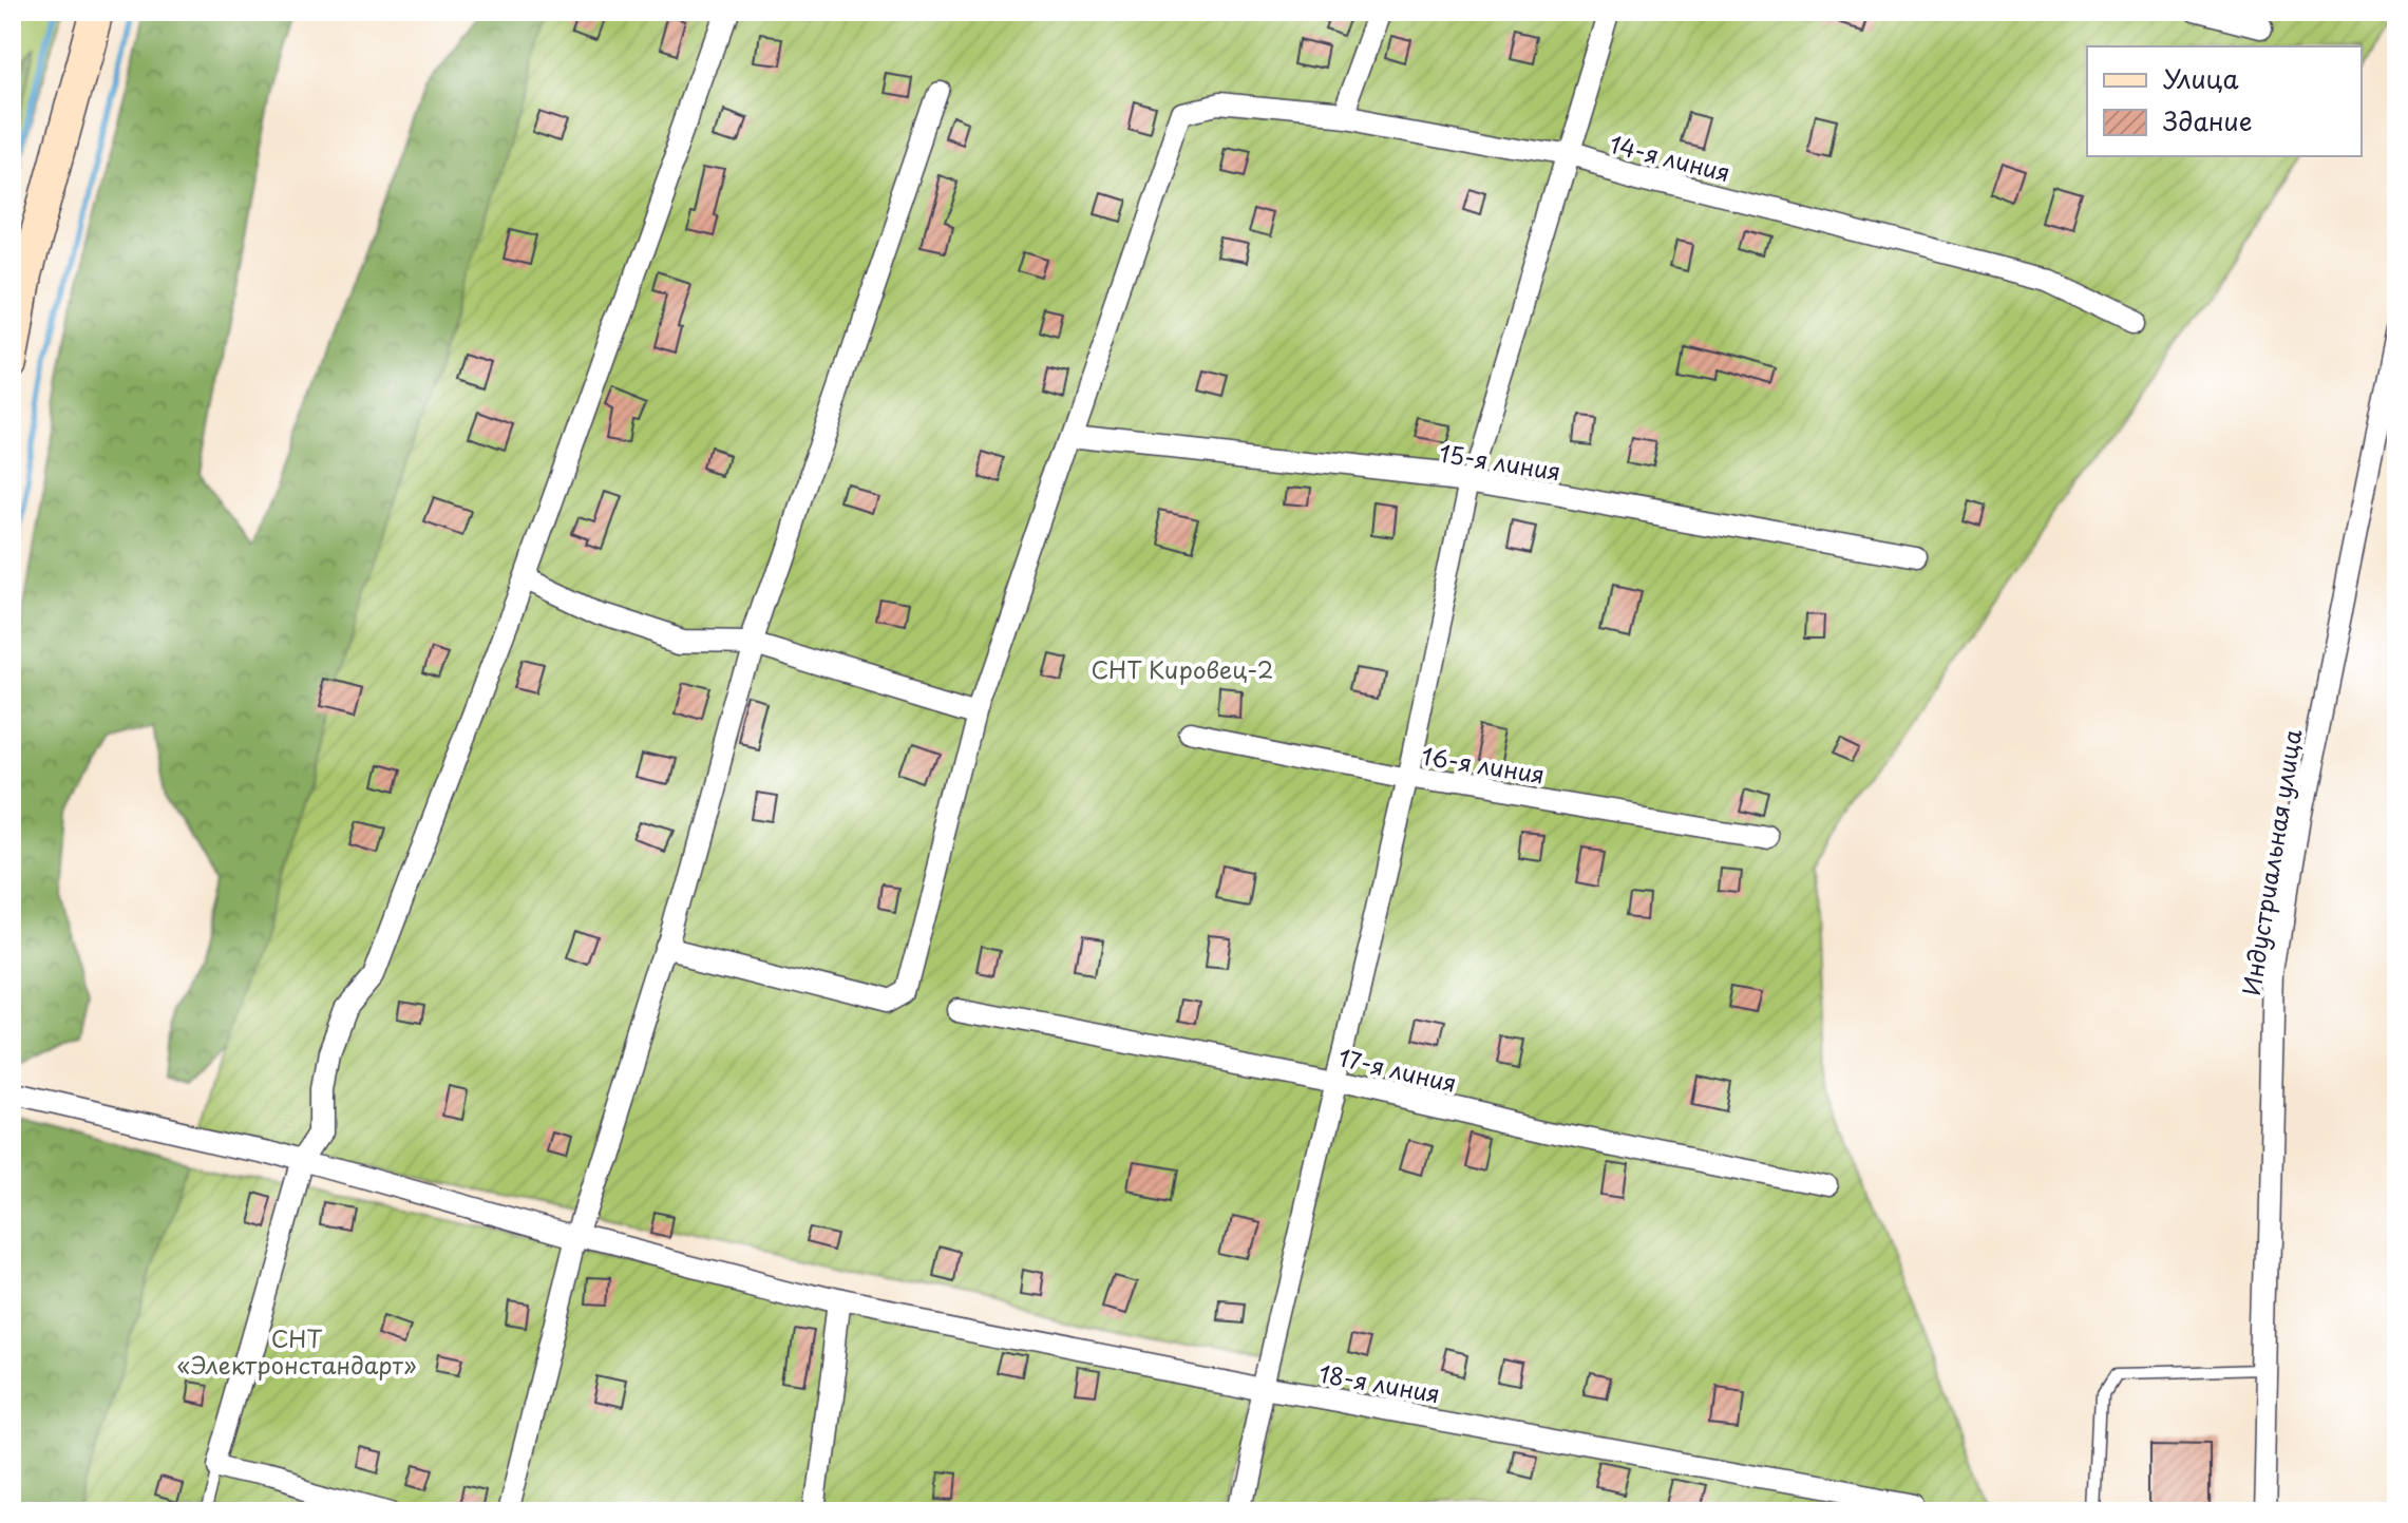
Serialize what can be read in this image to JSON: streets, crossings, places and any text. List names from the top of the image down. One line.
{"streets":{"street":["14-я линия","15-я линия","16-я линия","Индустриальная улица","17-я линия","18-я линия"]},"crossings":[["14-я линия","15-я линия"]],"parks":["СНТ Кировец-2","СНТ «Электронстандарт»"],"legend":["Улица","Здание"]}
